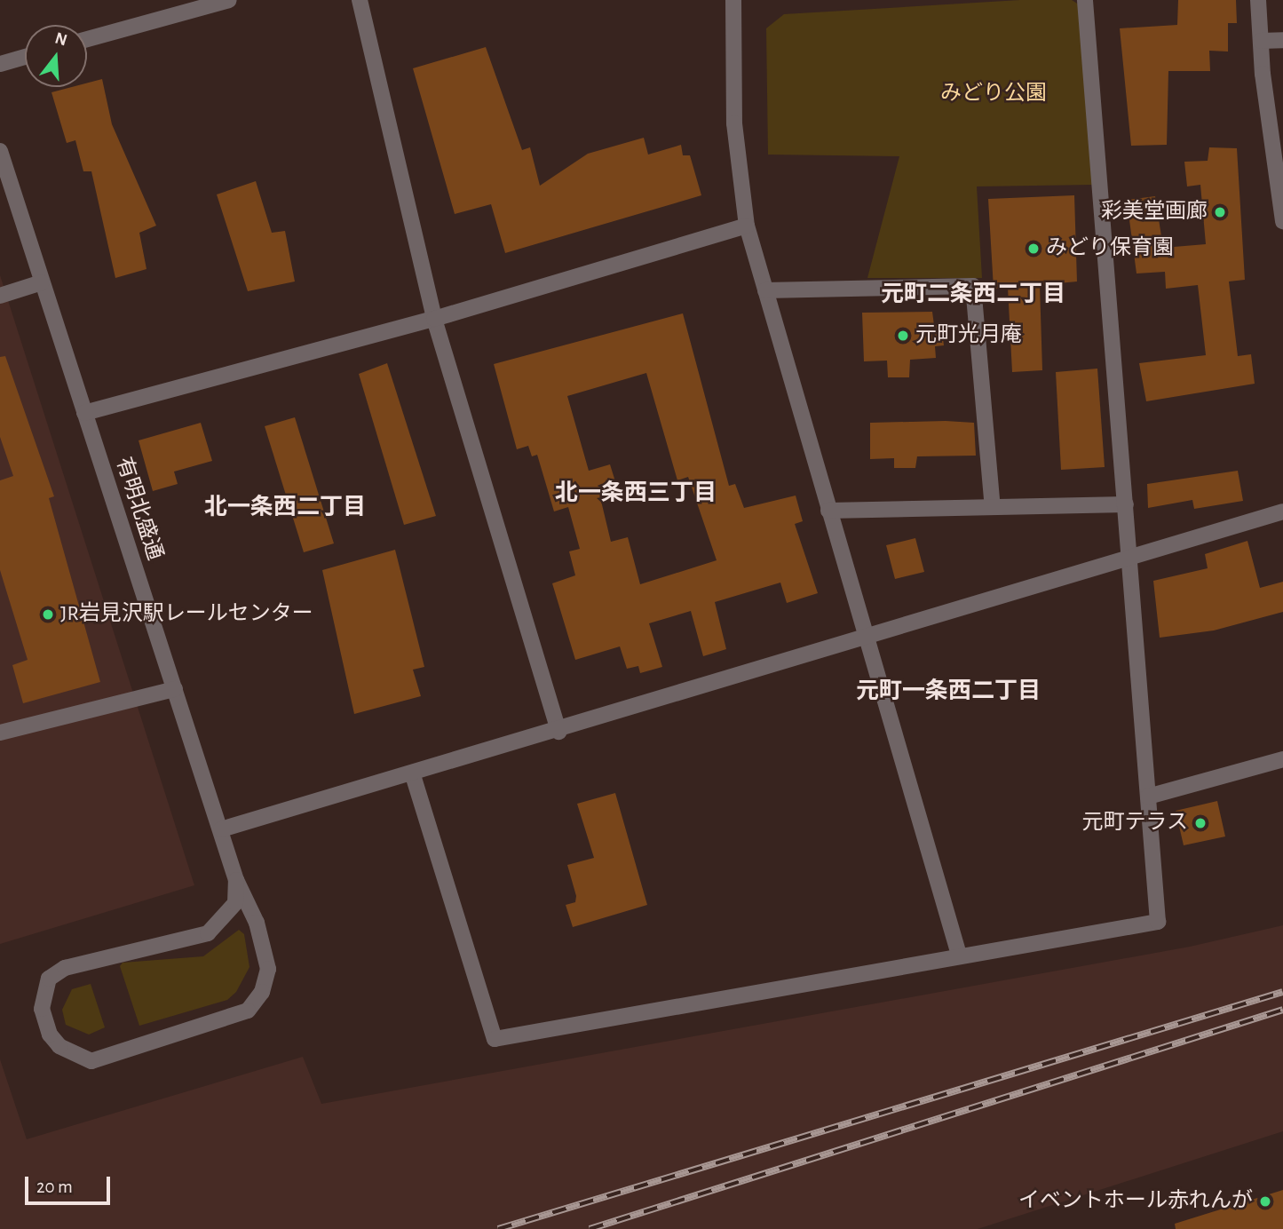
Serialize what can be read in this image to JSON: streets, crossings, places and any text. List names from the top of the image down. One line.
{"streets":{"street":["有明北盛通"]},"districts":["元町二条西二丁目","北一条西三丁目","北一条西二丁目","元町一条西二丁目"],"parks":["みどり公園"],"places":["彩美堂画廊","みどり保育園","元町光月庵","JR岩見沢駅レールセンター","元町テラス","イベントホール赤れんが"],"scale_bar":"20 m","north":"top"}
